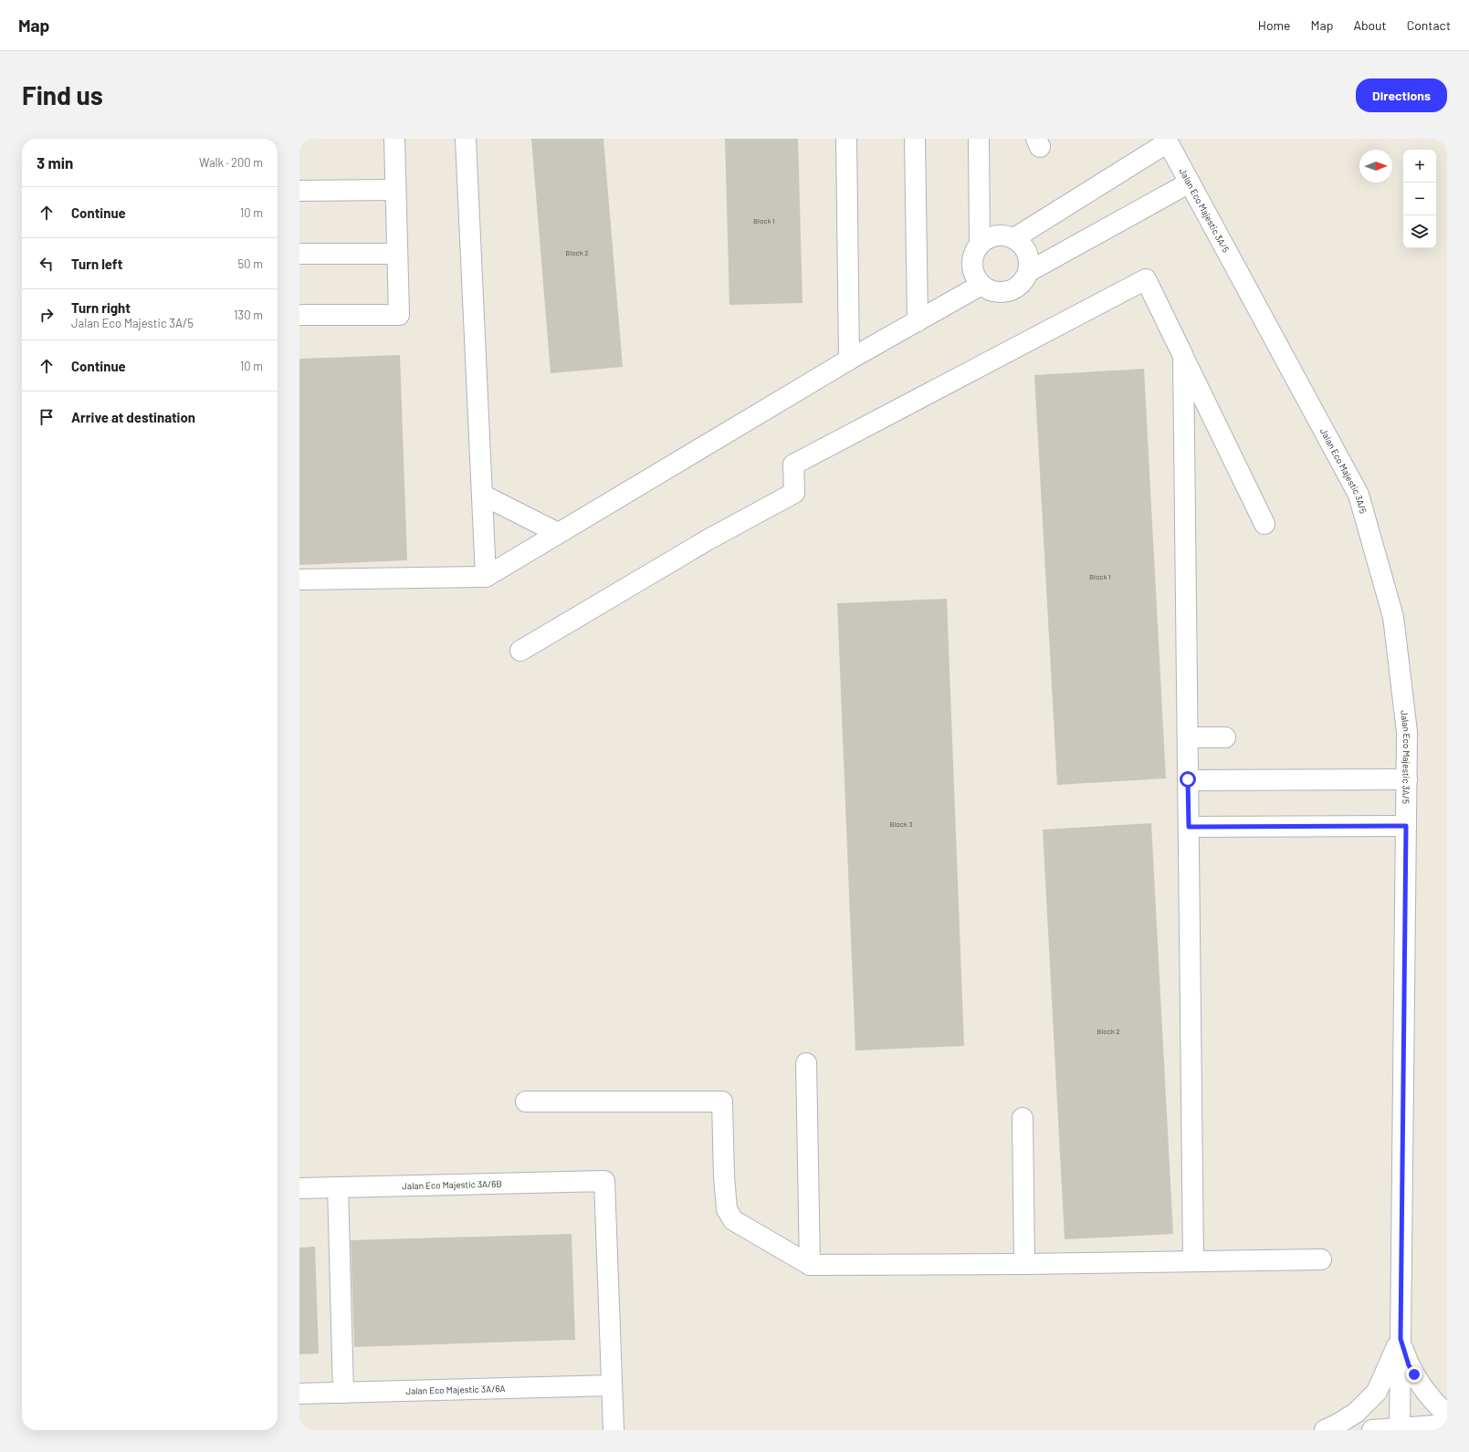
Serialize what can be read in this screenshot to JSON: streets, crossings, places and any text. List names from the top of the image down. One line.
{"streets":{"street":["Jalan Eco Majestic 3A/5","Jalan Eco Majestic 3A/6B","Jalan Eco Majestic 3A/6A"]},"crossings":[["Jalan Eco Majestic 3A/6B","Jalan Eco Majestic 3A/6A"]],"house_numbers":["Block 1","Block 2","Block 1","Block 3","Block 2"],"north":"right","page":{"header":"Map","nav":["Home","Map","About","Contact"],"buttons":"Directions","title":"Find us","heading":["3 min","Walk · 200 m"],"map_buttons":["+","−"],"list":[["Continue","10 m"],["Turn left","50 m"],["Turn right","Jalan Eco Majestic 3A/5","130 m"],["Continue","10 m"],"Arrive at destination"]}}
